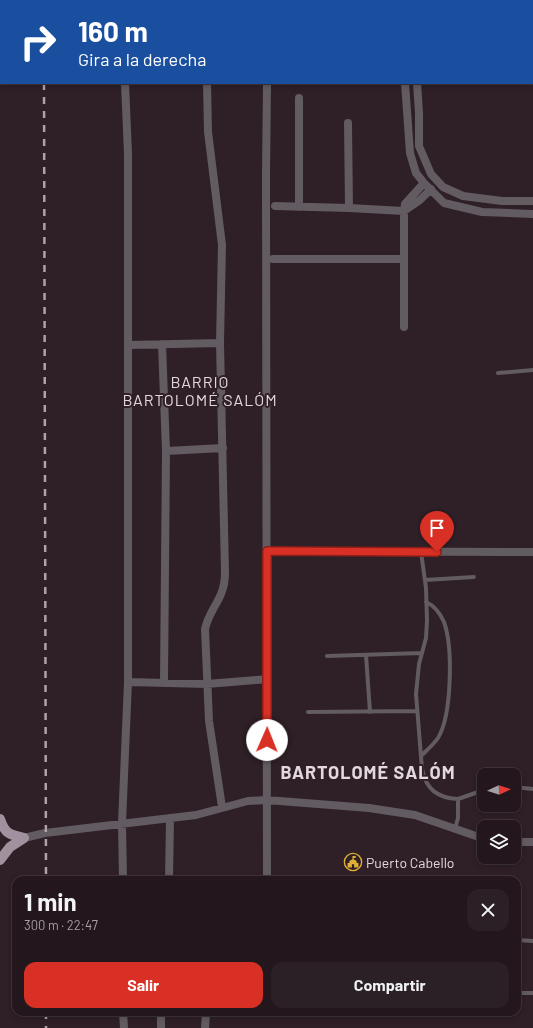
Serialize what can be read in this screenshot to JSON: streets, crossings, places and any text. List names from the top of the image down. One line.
{"districts":["BARRIO BARTOLOMÉ SALÓM","BARTOLOMÉ SALÓM"],"places":{"public building":["Puerto Cabello"]},"north":"right","page":{"turn":["160 m","Gira a la derecha"],"heading":["1 min","300 m · 22:47"],"buttons":["Salir","Compartir"]}}
